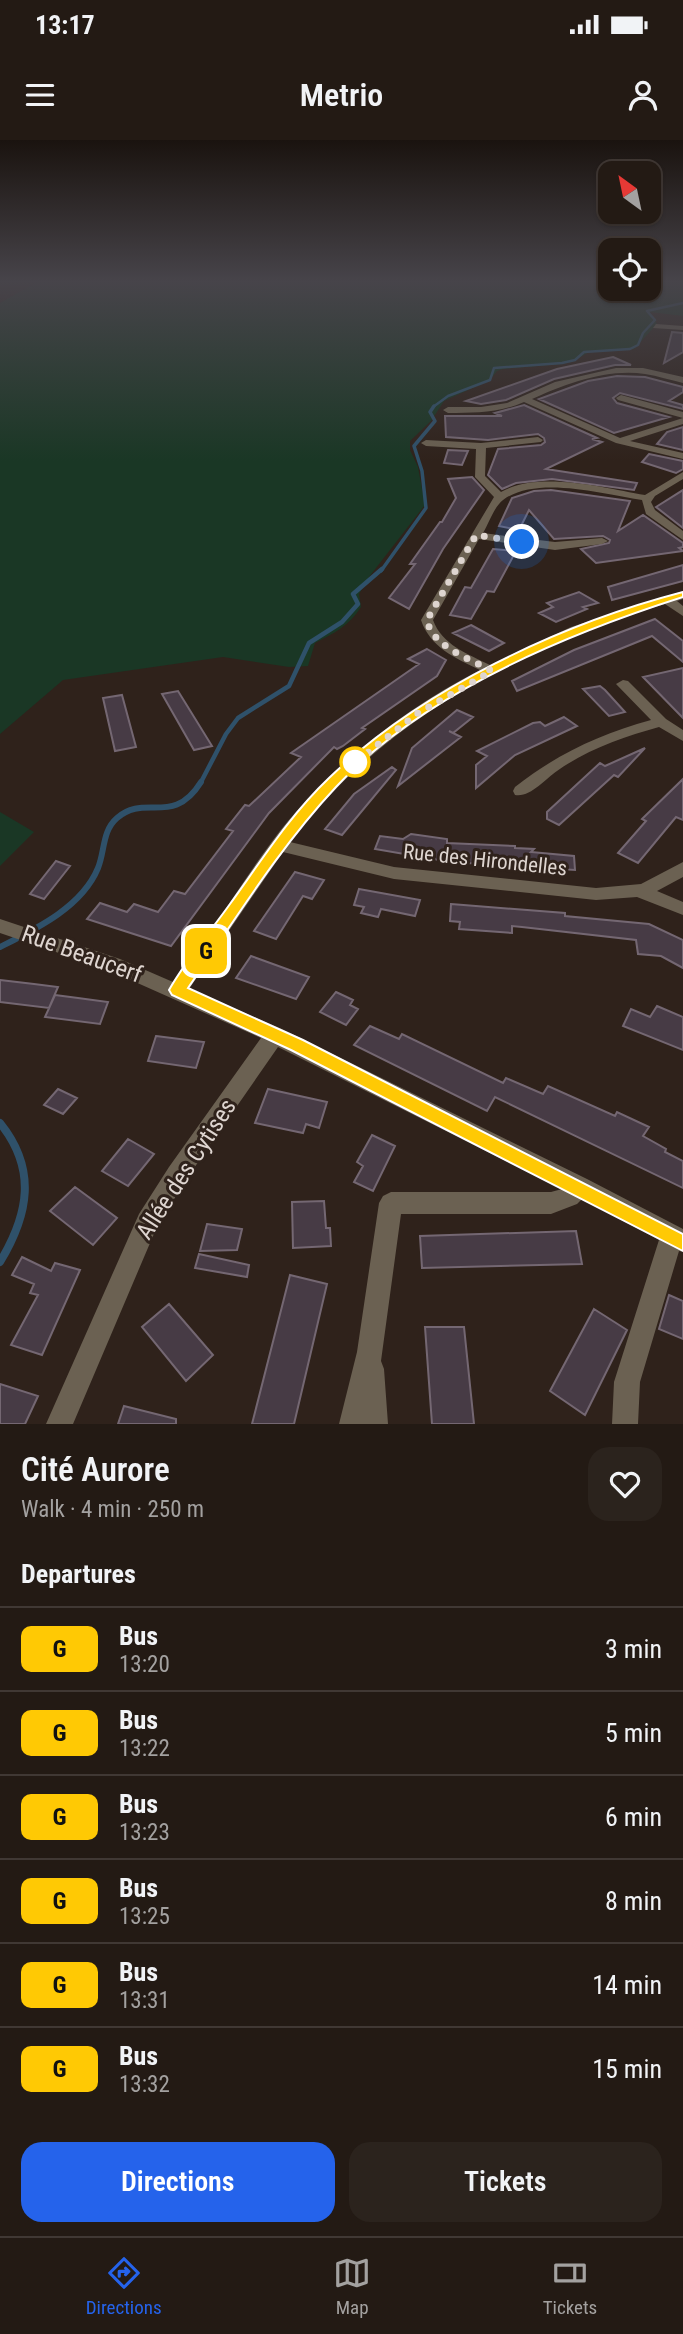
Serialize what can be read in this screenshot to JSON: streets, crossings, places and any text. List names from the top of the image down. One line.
{"streets":{"street":["Rue des Hirondelles","Rue Beaucerf","Allée des Cytises"]},"crossings":[["Rue Beaucerf","Allée des Cytises"]],"lines":["bus line G"],"north":"top left","page":{"status":"13:17","header":"Metrio","on_map":"G","heading":[["Cité Aurore","Walk · 4 min · 250 m"],"Departures"],"list":[{"mark":"G","name":"Bus","note":"13:20","value":"3 min"},{"mark":"G","name":"Bus","note":"13:22","value":"5 min"},{"mark":"G","name":"Bus","note":"13:23","value":"6 min"},{"mark":"G","name":"Bus","note":"13:25","value":"8 min"},{"mark":"G","name":"Bus","note":"13:31","value":"14 min"},{"mark":"G","name":"Bus","note":"13:32","value":"15 min"}],"buttons":["Directions","Tickets"],"tabs":["Directions","Map","Tickets"]}}
